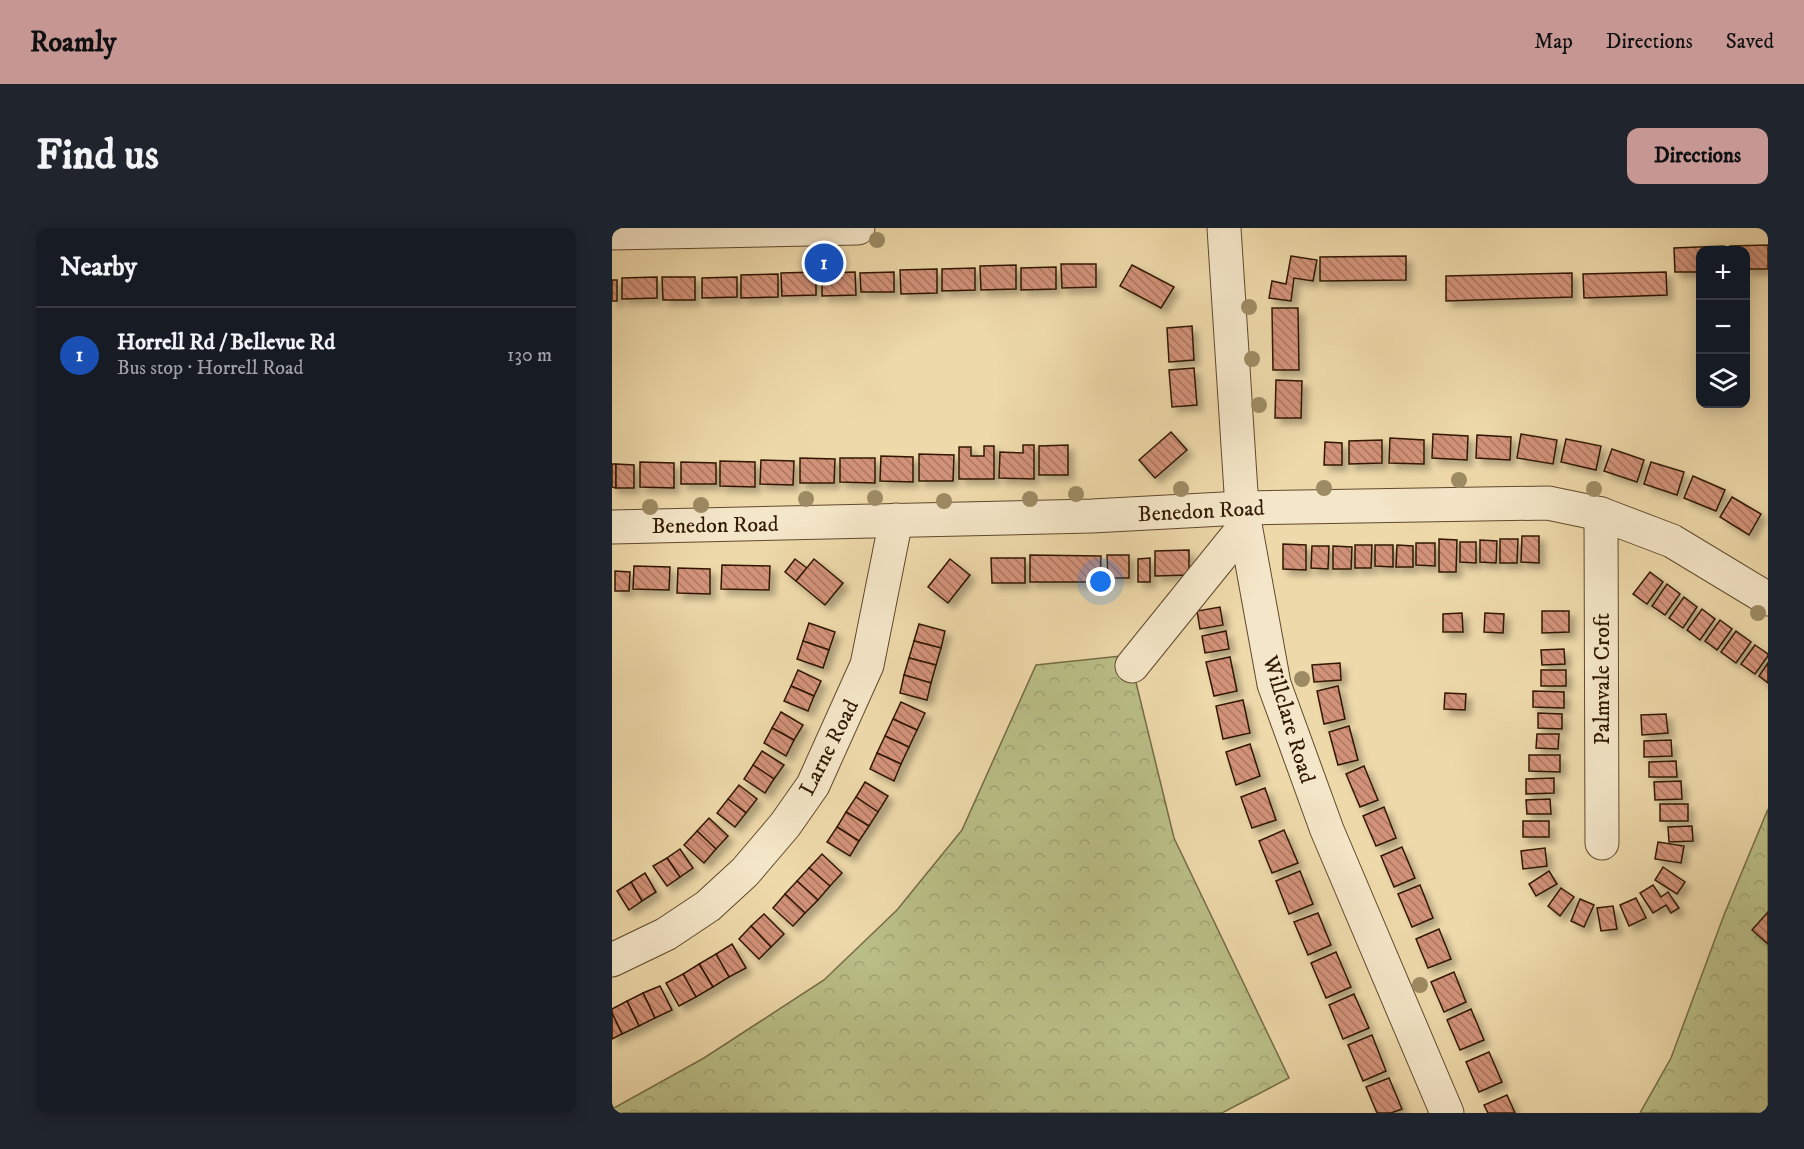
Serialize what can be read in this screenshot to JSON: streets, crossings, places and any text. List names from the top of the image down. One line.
{"streets":{"street":["Benedon Road","Palmvale Croft","Willclare Road","Larne Road"]},"crossings":[["Benedon Road","Palmvale Croft"],["Benedon Road","Willclare Road"],["Benedon Road","Larne Road"]],"page":{"header":"Roamly","nav":["Map","Directions","Saved"],"buttons":"Directions","title":"Find us","heading":"Nearby","pins":"1","map_buttons":["+","−"],"list":[{"mark":"1","name":"Horrell Rd / Bellevue Rd","note":"Bus stop · Horrell Road","value":"130 m"}]}}
